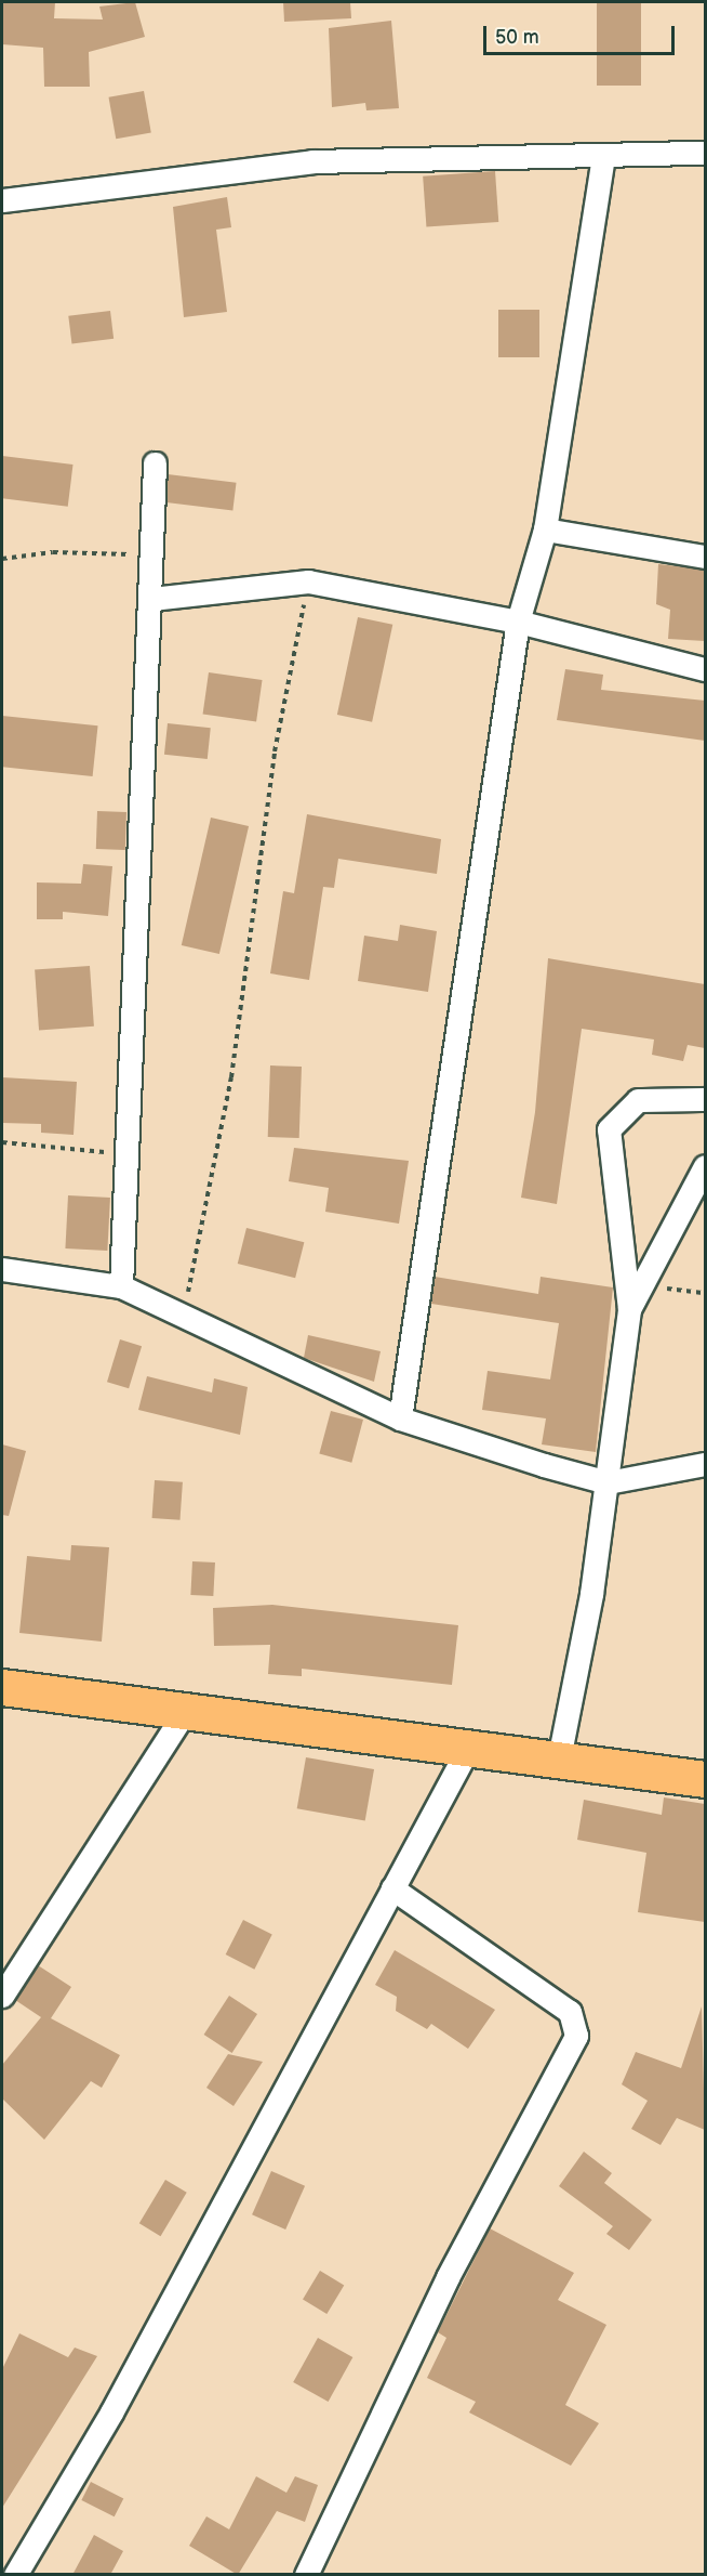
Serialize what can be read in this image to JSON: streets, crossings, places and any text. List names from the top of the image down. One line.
{"scale_bar":"50 m"}
